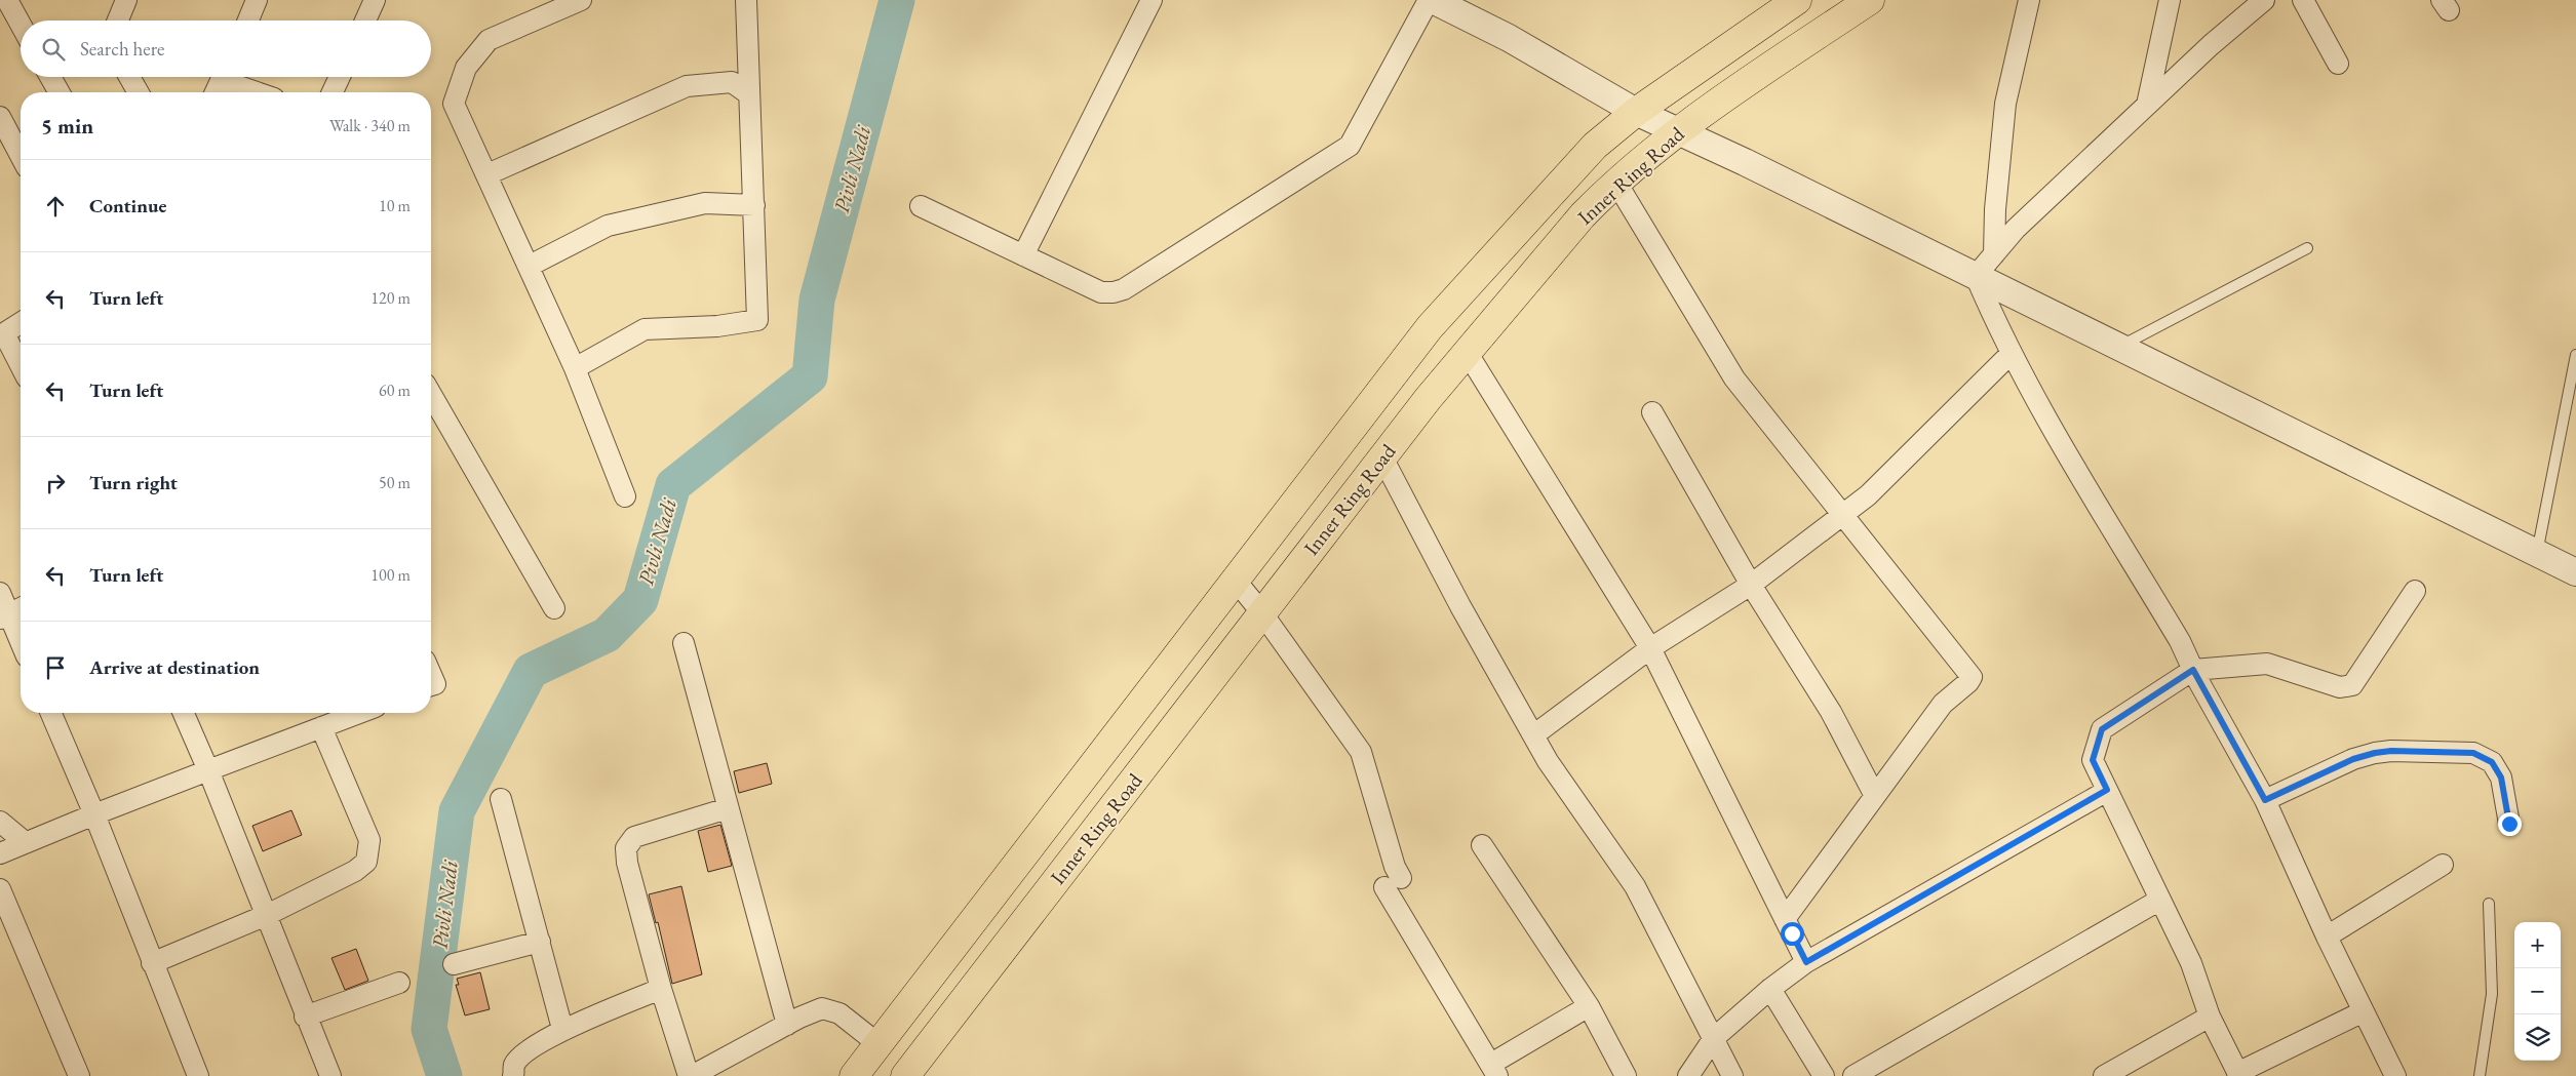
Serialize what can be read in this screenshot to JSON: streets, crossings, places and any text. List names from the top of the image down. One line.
{"streets":{"highway":["Inner Ring Road"]},"water":["Pivli Nadi"],"page":{"search":"Search here","heading":["5 min","Walk · 340 m"],"list":[["Continue","10 m"],["Turn left","120 m"],["Turn left","60 m"],["Turn right","50 m"],["Turn left","100 m"],"Arrive at destination"],"map_buttons":["+","−"]}}
